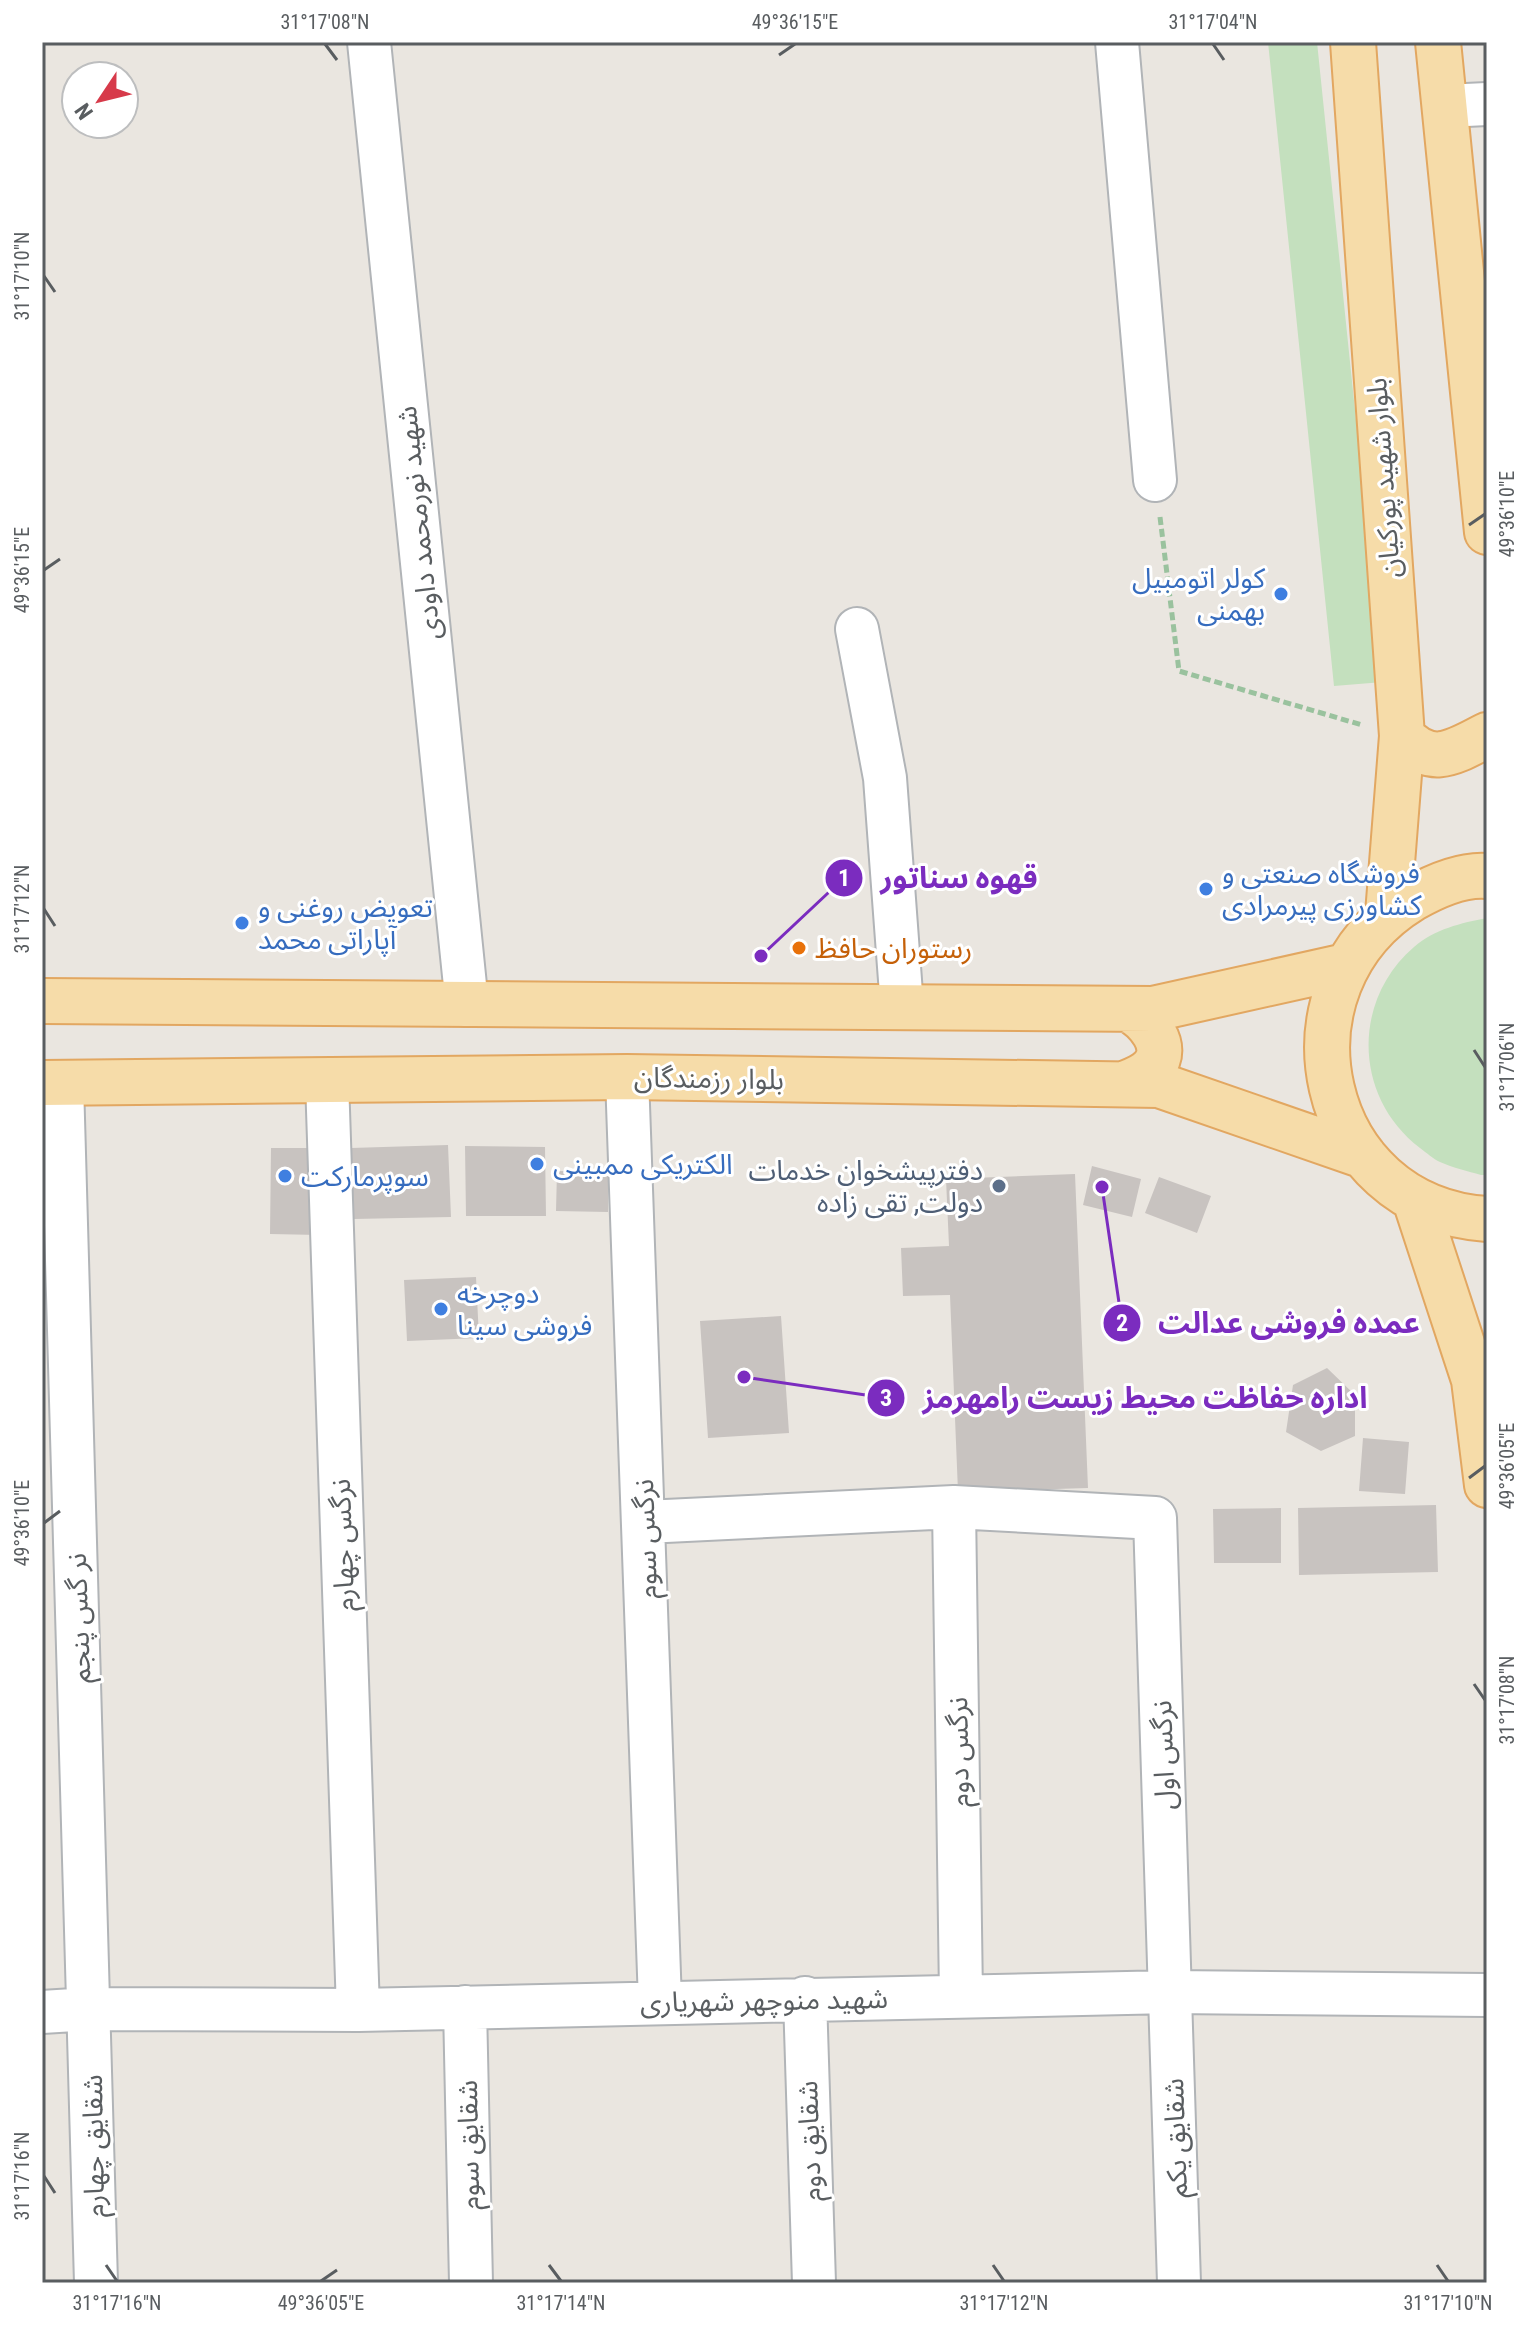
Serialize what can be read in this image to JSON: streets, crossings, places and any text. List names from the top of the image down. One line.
{"streets":{"main road":["بلوار شهید پورکیان","بلوار رزمندگان"],"street":["شهید نورمحمد داودی","نرگس سوم","نرگس چهارم","نر گس پنجم","نرگس دوم","نرگس اول","شهید منوچهر شهریاری","شقایق یکم","شقایق دوم","شقایق سوم","شقایق چهارم"]},"crossings":[["بلوار رزمندگان","نرگس سوم"],["بلوار رزمندگان","نرگس چهارم"],["بلوار رزمندگان","نر گس پنجم"],["نرگس سوم","شهید منوچهر شهریاری"],["نرگس چهارم","شهید منوچهر شهریاری"],["نر گس پنجم","شهید منوچهر شهریاری"],["نر گس پنجم","شقایق چهارم"],["نرگس دوم","نرگس اول"],["نرگس دوم","شهید منوچهر شهریاری"],["نرگس اول","شهید منوچهر شهریاری"],["نرگس اول","شقایق یکم"],["شهید منوچهر شهریاری","شقایق یکم"],["شهید منوچهر شهریاری","شقایق دوم"],["شهید منوچهر شهریاری","شقایق سوم"],["شهید منوچهر شهریاری","شقایق چهارم"]],"places":["کولر اتومبیل بهمنی","فروشگاه صنعتی و کشاورزی پیرمرادی","تعویض روغنی و آپاراتی محمد","رستوران حافظ","قهوه سناتور","الکتریکی ممبینی","سوپرمارکت","دفترپیشخوان خدمات دولت, تقی زاده","عمده فروشی عدالت","دوچرخه فروشی سینا","اداره حفاظت محیط زیست رامهرمز"],"north":"bottom left","coordinates":["31°17'08\"N","49°36'15\"E","31°17'04\"N","31°17'10\"N","49°36'10\"E","31°17'12\"N","31°17'06\"N","49°36'05\"E","31°17'16\"N","31°17'14\"N"]}
